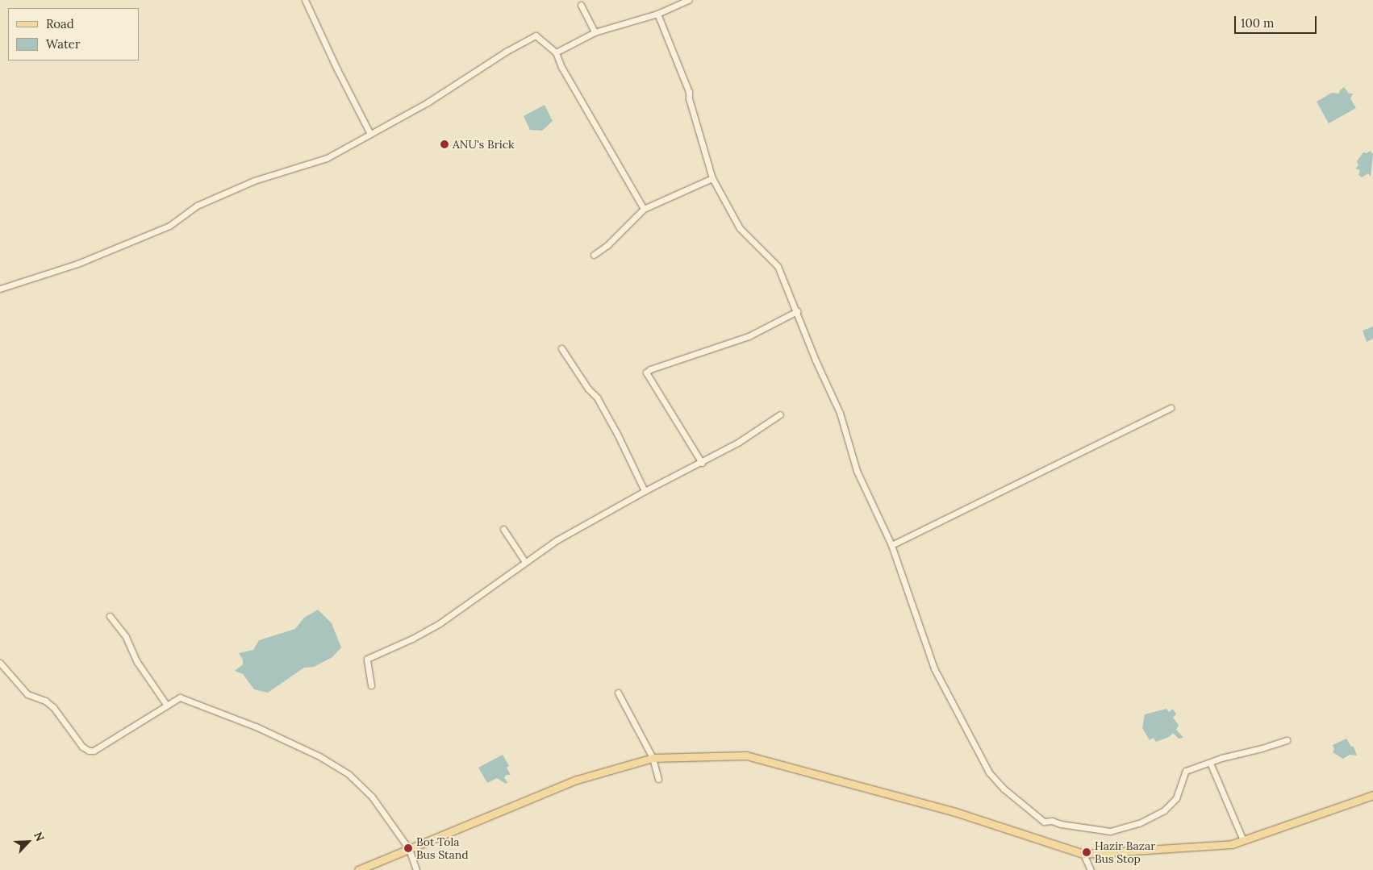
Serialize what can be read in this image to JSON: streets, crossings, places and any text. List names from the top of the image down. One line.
{"places":["ANU's Brick","Bot Tola Bus Stand","Hazir Bazar Bus Stop"],"legend":["Road","Water"],"scale_bar":"100 m","north":"top right"}
